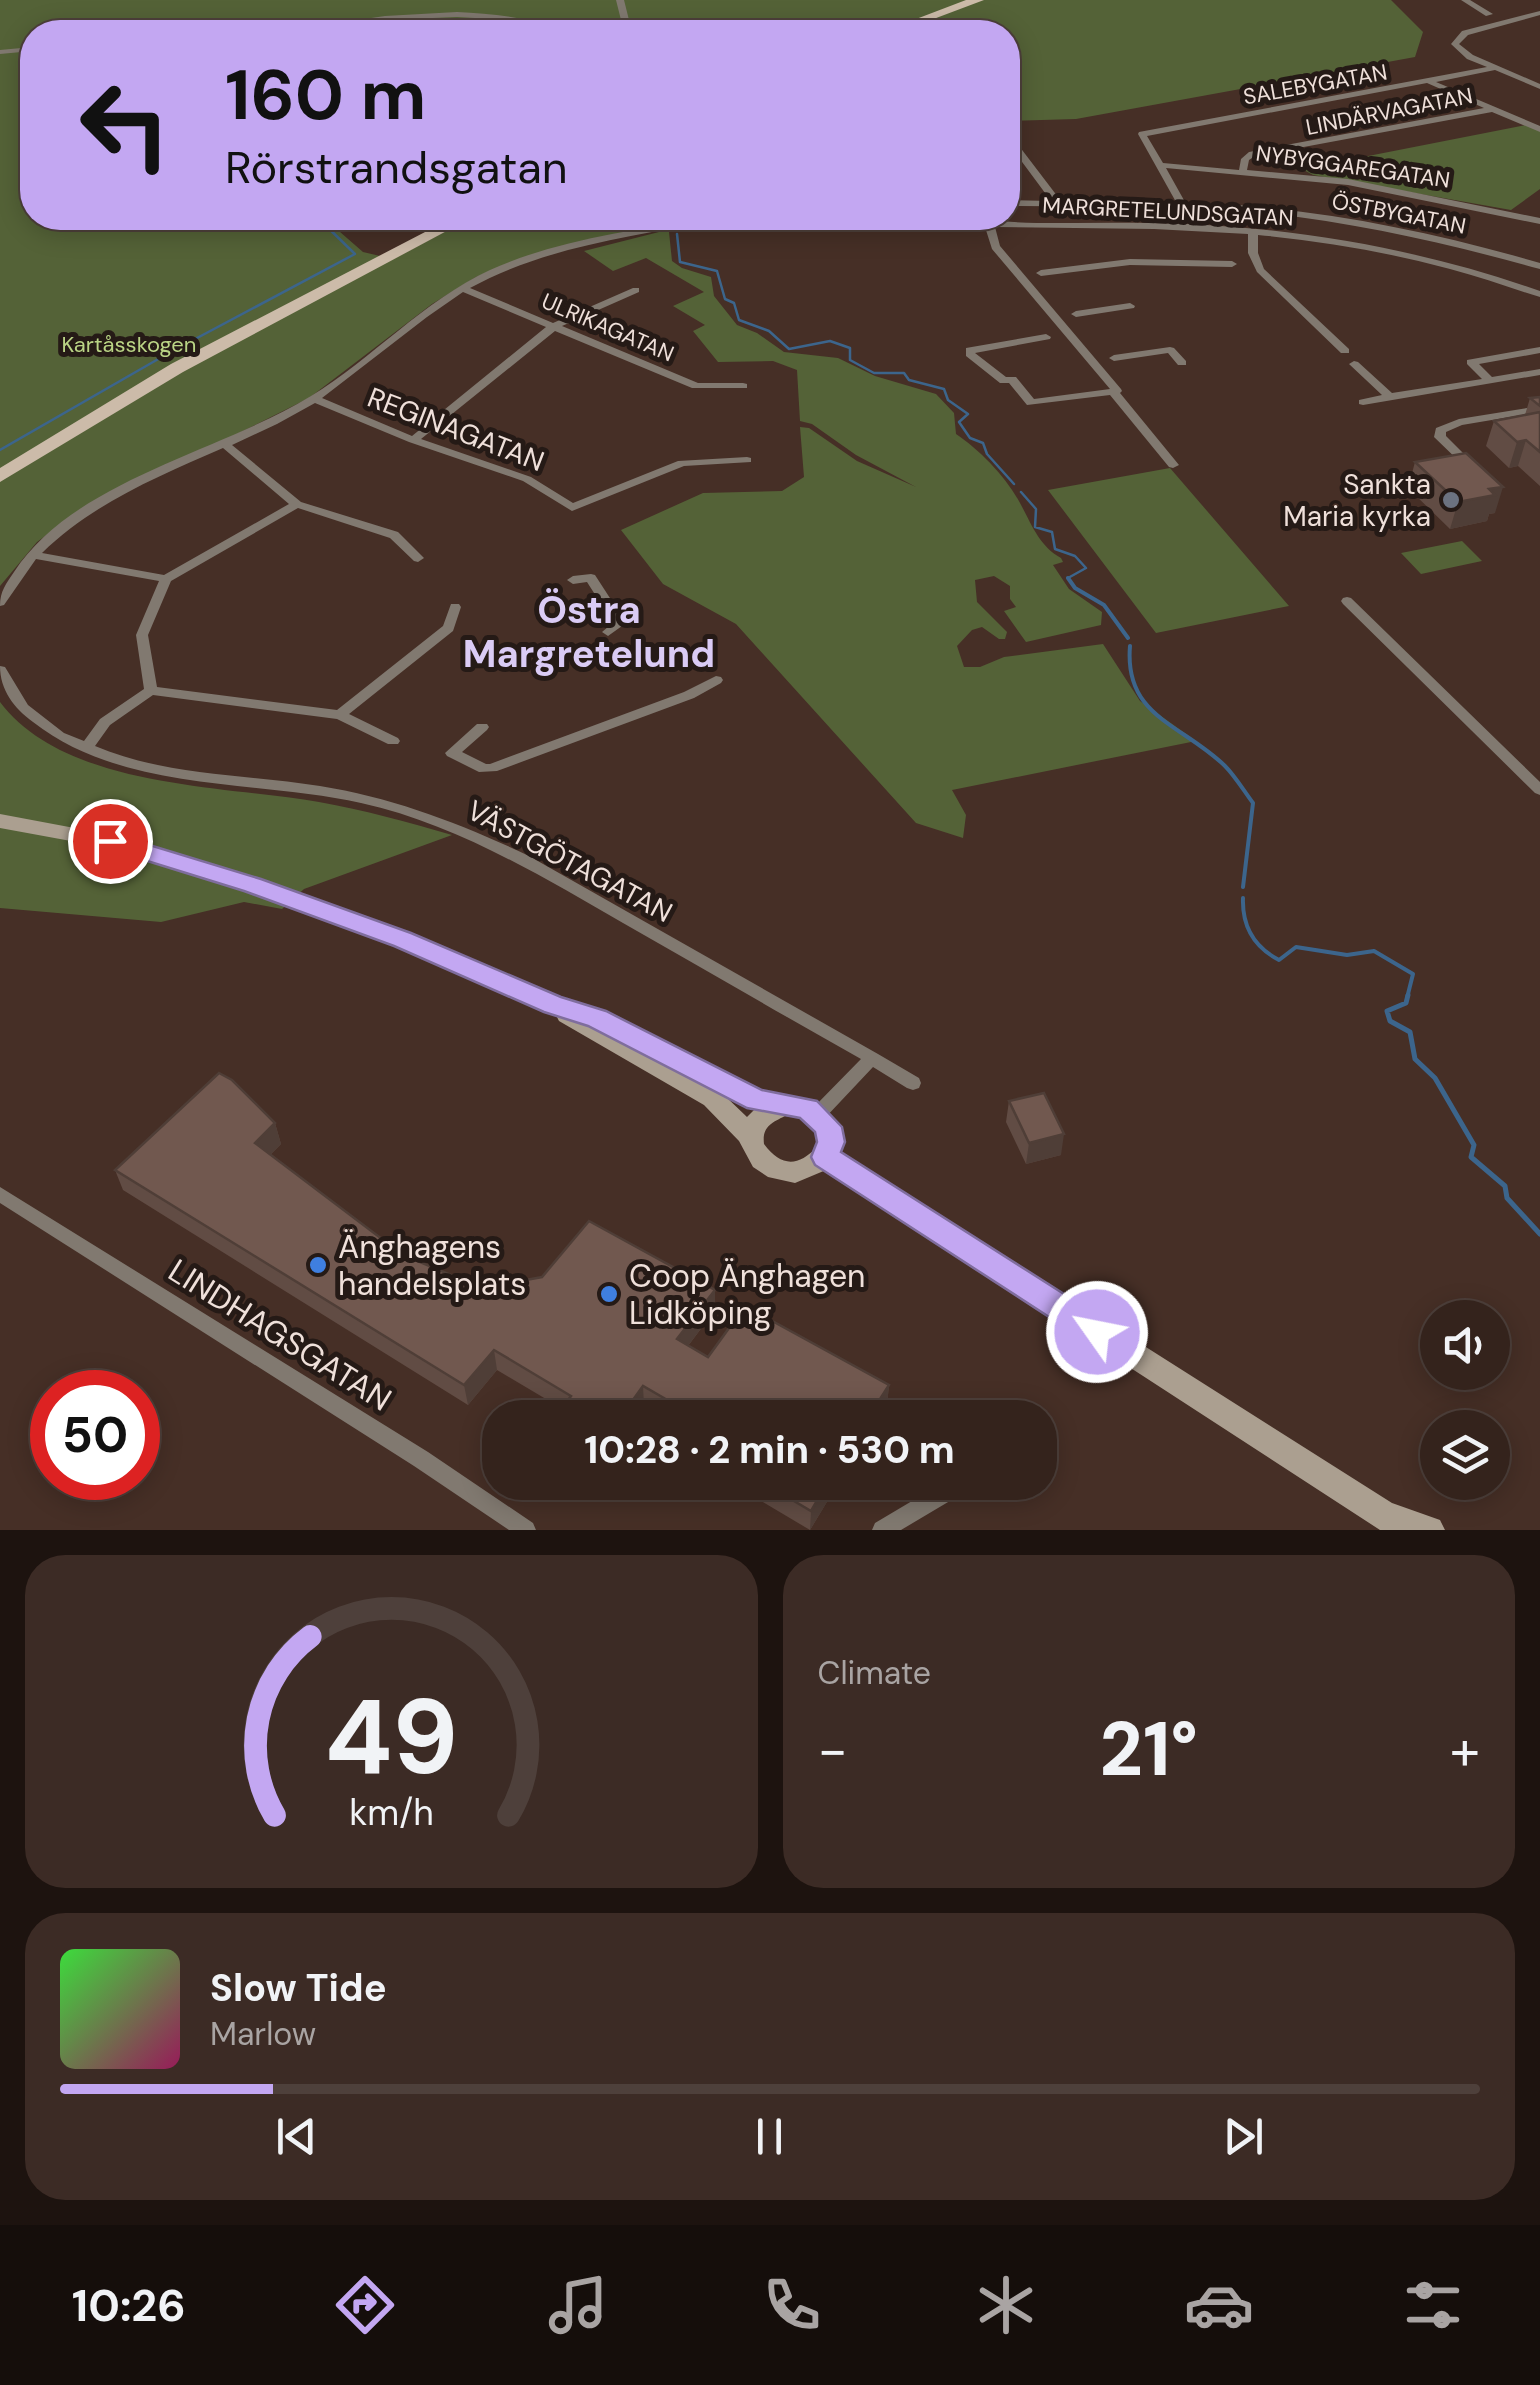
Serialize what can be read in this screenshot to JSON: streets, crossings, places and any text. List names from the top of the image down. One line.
{"streets":{"street":["SALEBYGATAN","LINDÄRVAGATAN","NYBYGGAREGATAN","MARGRETELUNDSGATAN","ÖSTBYGATAN","ULRIKAGATAN","REGINAGATAN","VÄSTGÖTAGATAN","LINDHAGSGATAN"]},"crossings":[["SALEBYGATAN","NYBYGGAREGATAN"],["LINDÄRVAGATAN","NYBYGGAREGATAN"]],"districts":["Östra Margretelund"],"parks":["Kartåsskogen"],"places":["Sankta Maria kyrka","Änghagens handelsplats","Coop Änghagen Lidköping"],"page":{"turn":["160 m","Rörstrandsgatan"],"limit":"50","trip":"10:28 · 2 min · 530 m","tile":"Climate","heat":["−","21°","+"],"song":["Slow Tide","Marlow"],"tabs":"10:26","gauge":["49","km/h"]}}
